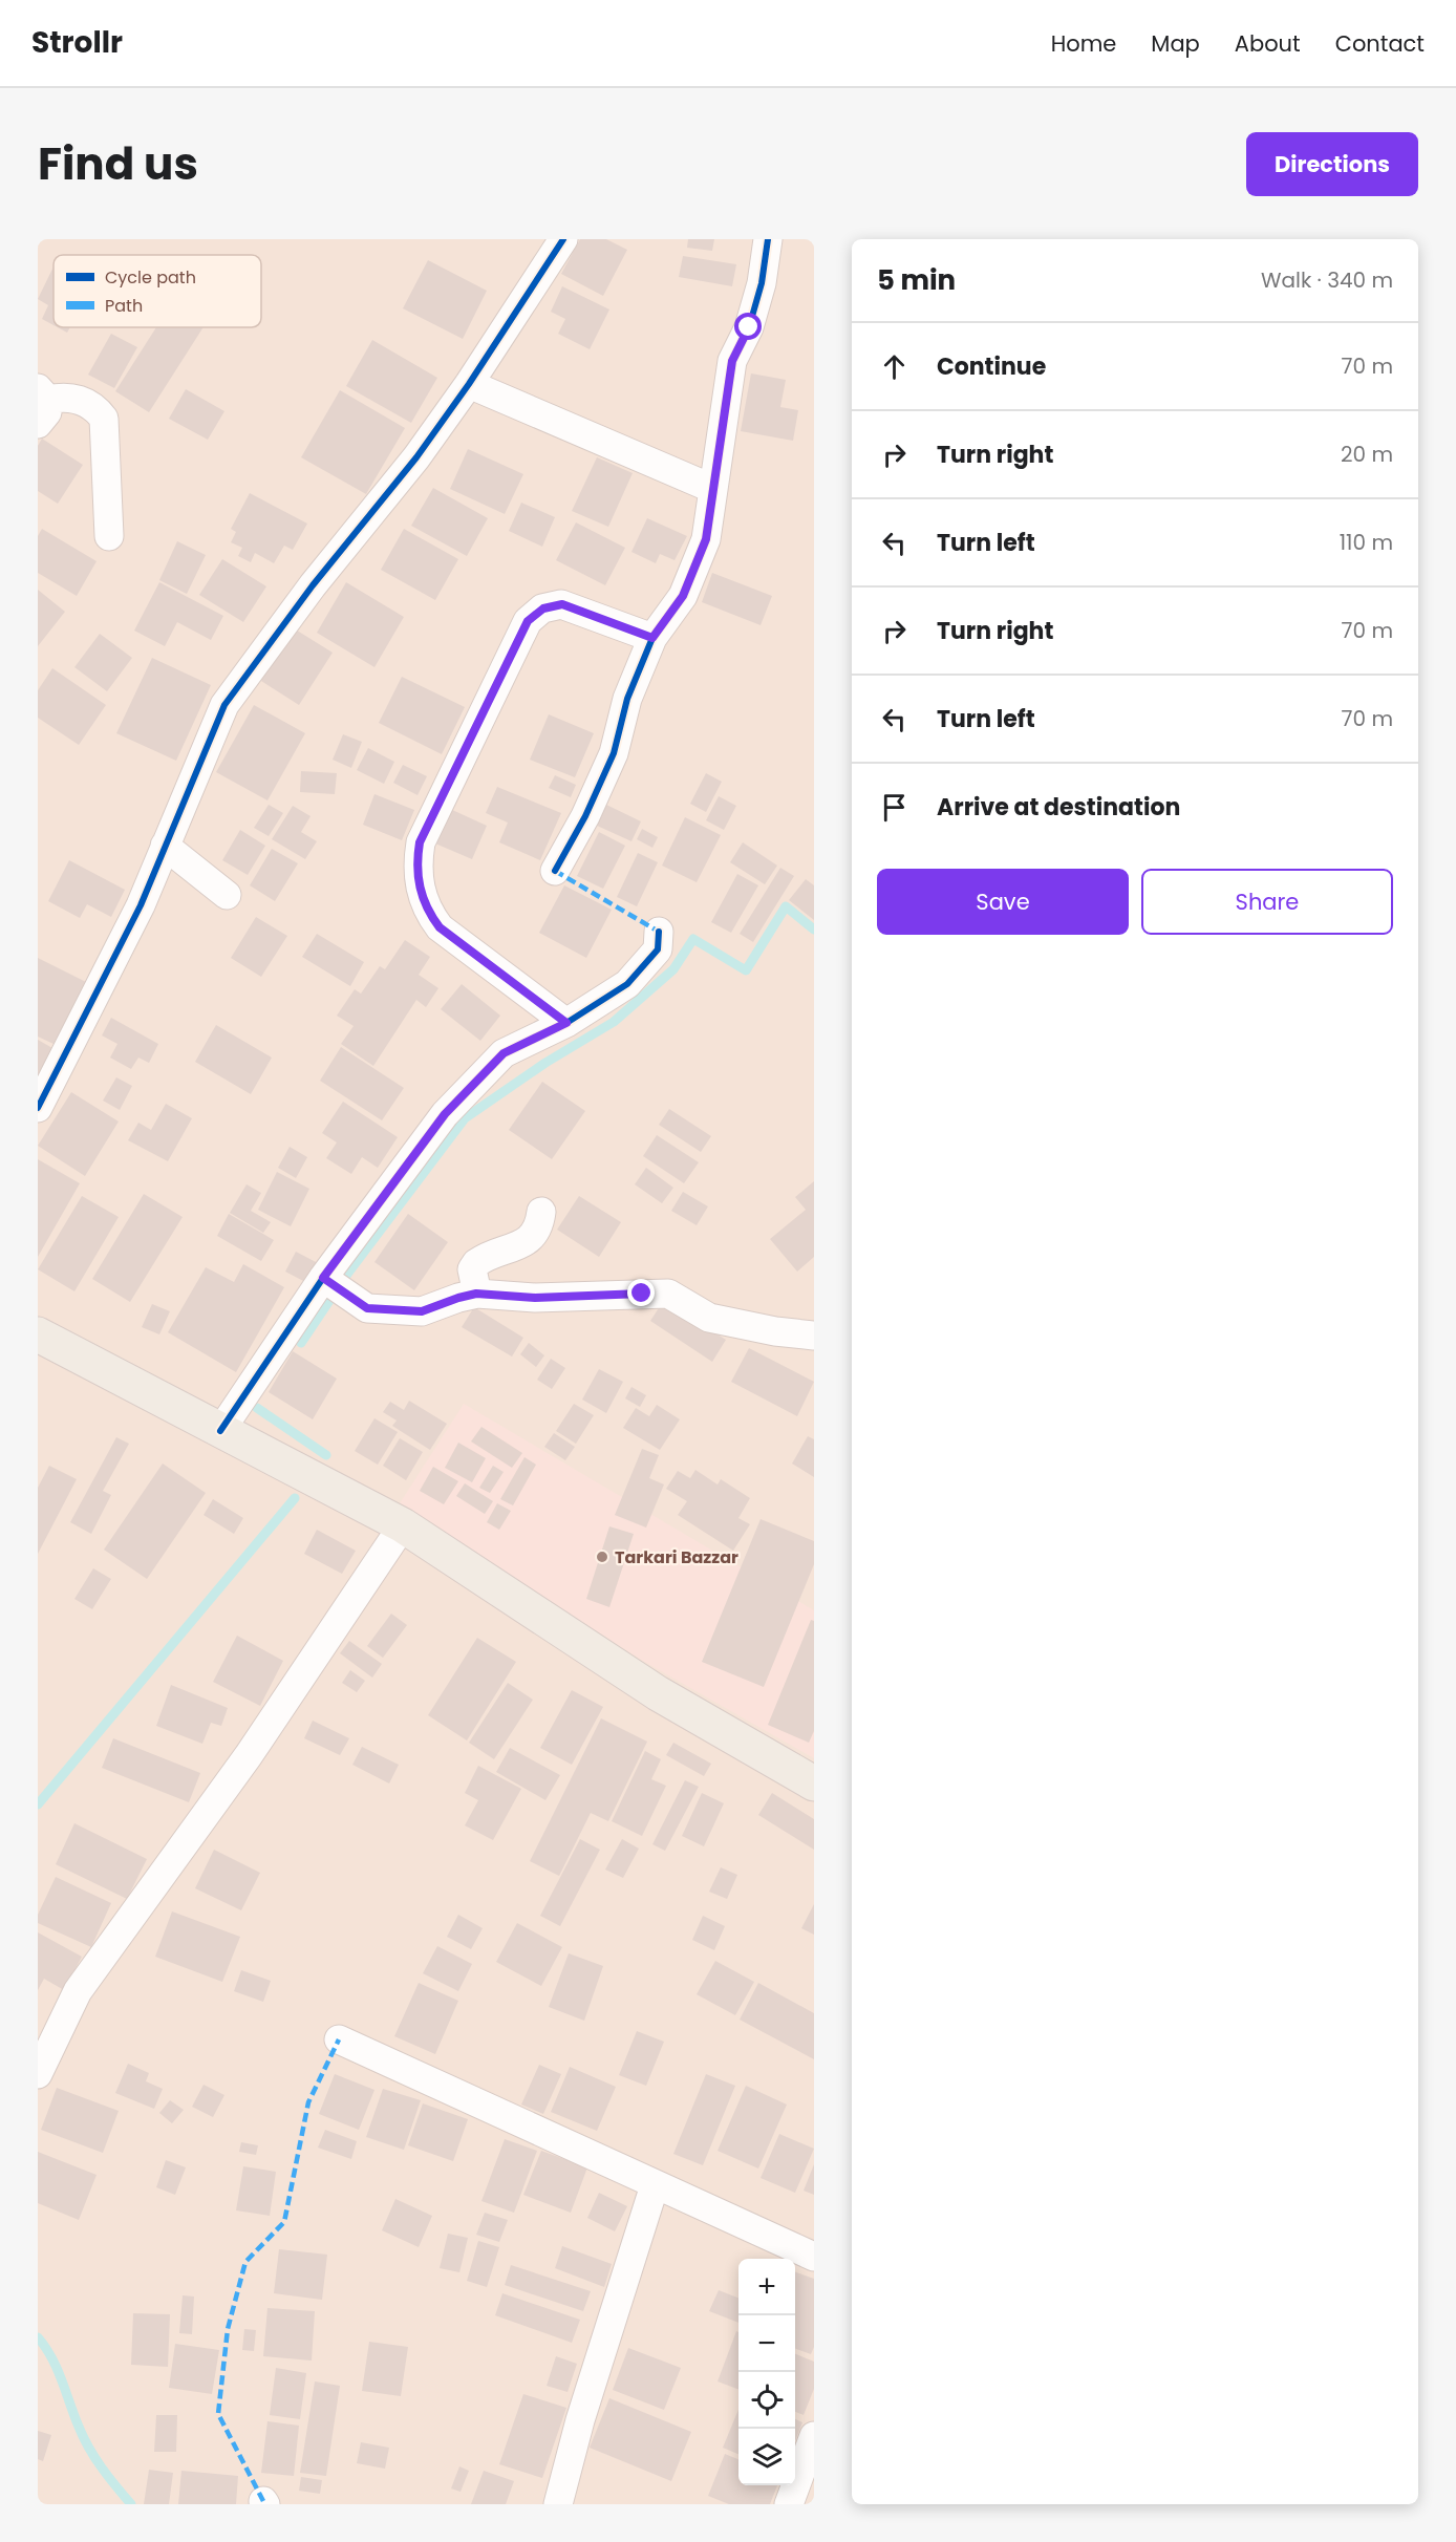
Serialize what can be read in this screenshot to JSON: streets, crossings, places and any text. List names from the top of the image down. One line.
{"places":["Tarkari Bazzar"],"legend":["Cycle path","Path"],"page":{"header":"Strollr","nav":["Home","Map","About","Contact"],"title":"Find us","buttons":["Directions",["Save","Share"]],"heading":["5 min","Walk · 340 m"],"list":[["Continue","70 m"],["Turn right","20 m"],["Turn left","110 m"],["Turn right","70 m"],["Turn left","70 m"],"Arrive at destination"],"map_buttons":["+","−"]}}
